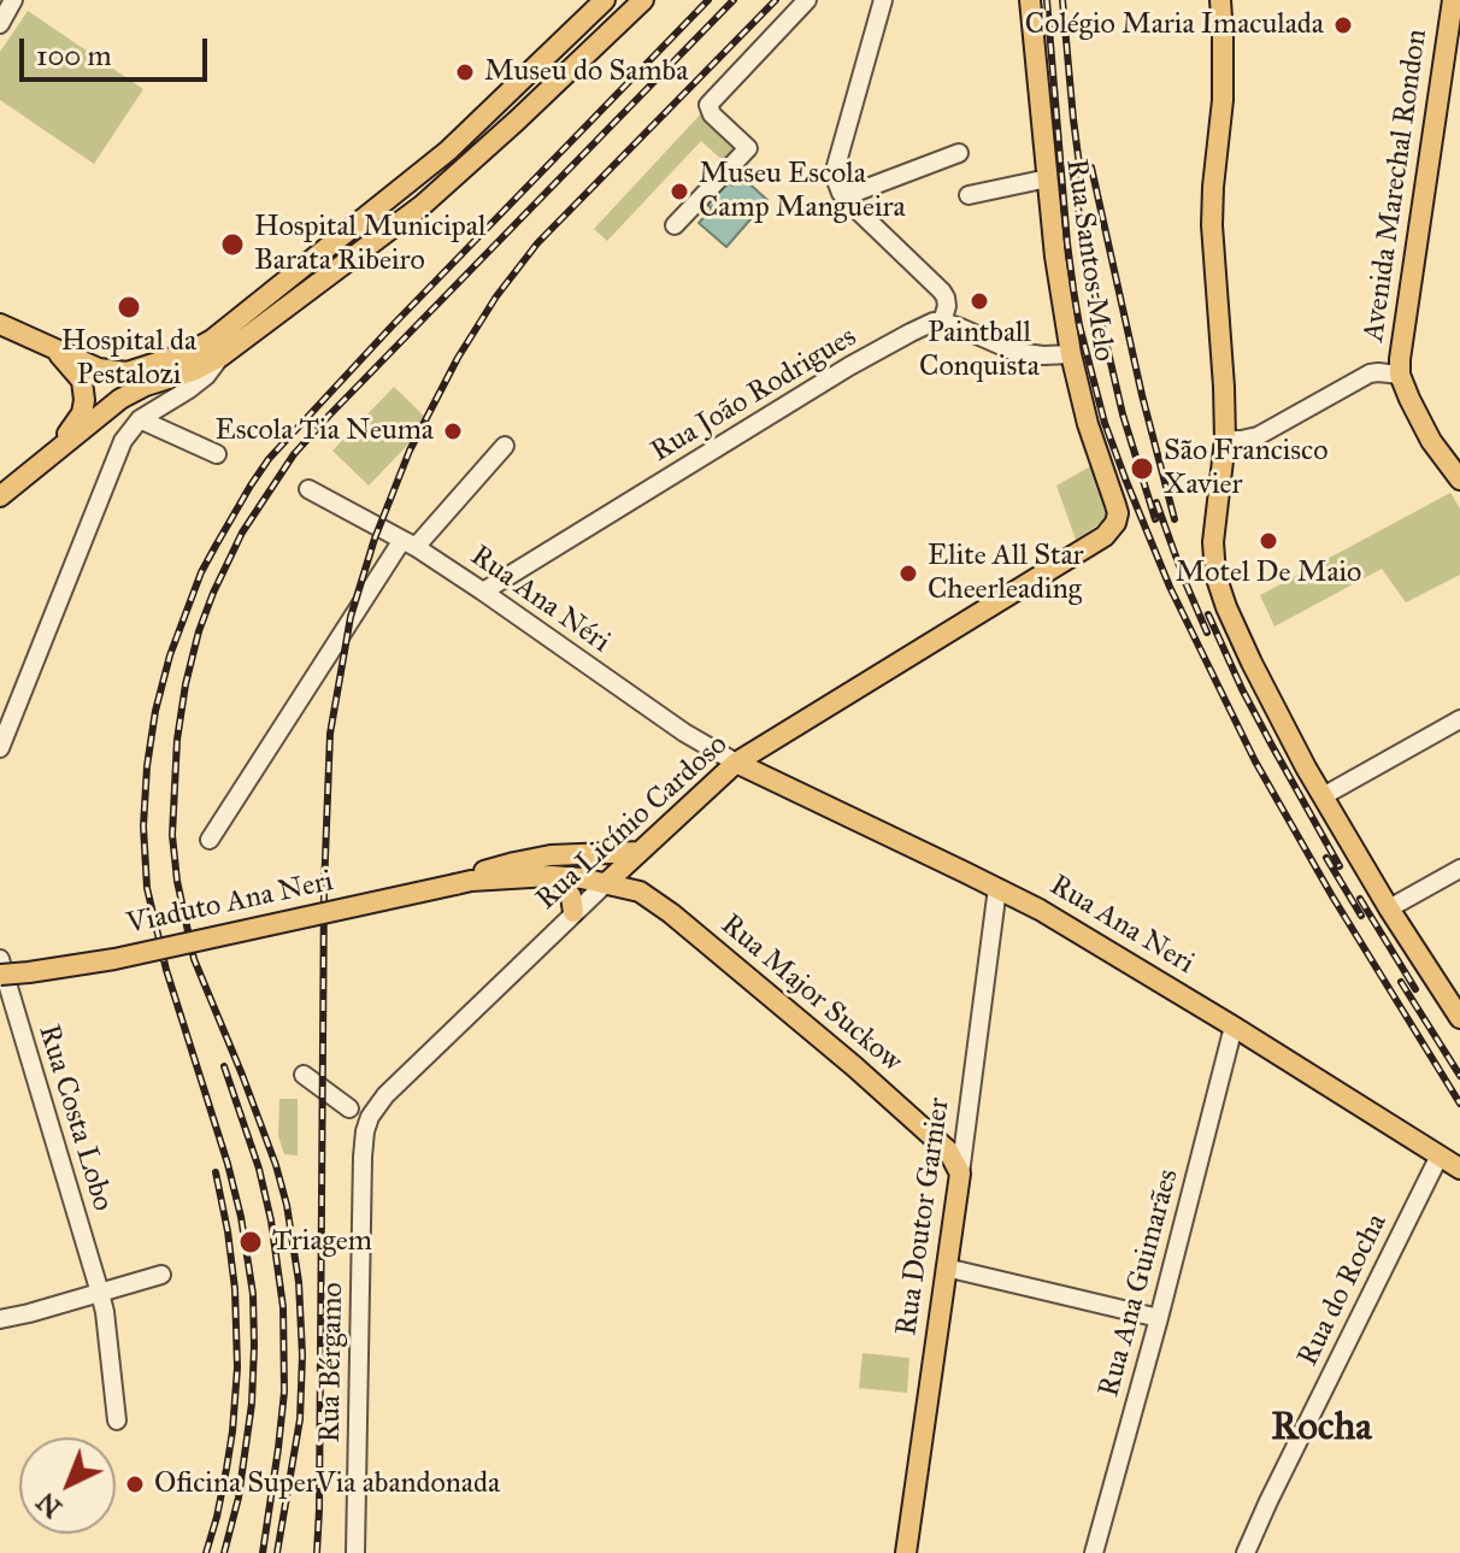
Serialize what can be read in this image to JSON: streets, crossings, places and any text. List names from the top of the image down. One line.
{"streets":{"main road":["Avenida Marechal Rondon","Rua Santos Melo","Rua Licínio Cardoso","Viaduto Ana Neri","Rua Ana Neri","Rua Major Suckow","Rua Doutor Garnier"],"street":["Rua João Rodrigues","Rua Ana Néri","Rua Costa Lobo","Rua Ana Guimarães","Rua do Rocha","Rua Bérgamo"]},"crossings":[["Rua Santos Melo","Rua Licínio Cardoso"],["Rua João Rodrigues","Rua Ana Néri"],["Rua Ana Néri","Rua Licínio Cardoso"],["Rua Ana Néri","Rua Ana Neri"],["Rua Licínio Cardoso","Viaduto Ana Neri"],["Rua Licínio Cardoso","Rua Ana Neri"],["Rua Licínio Cardoso","Rua Major Suckow"],["Rua Licínio Cardoso","Rua Bérgamo"],["Viaduto Ana Neri","Rua Major Suckow"],["Rua Ana Neri","Rua Doutor Garnier"],["Rua Ana Neri","Rua Ana Guimarães"],["Rua Ana Neri","Rua do Rocha"],["Rua Major Suckow","Rua Doutor Garnier"]],"districts":["Rocha"],"places":["Colégio Maria Imaculada","Museu do Samba","Museu Escola Camp Mangueira","Hospital Municipal Barata Ribeiro","Paintball Conquista","Hospital da Pestalozi","Escola Tia Neuma","São Francisco Xavier","Motel De Maio","Elite All Star Cheerleading","Triagem","Oficina SuperVia abandonada"],"scale_bar":"100 m","north":"bottom left"}
